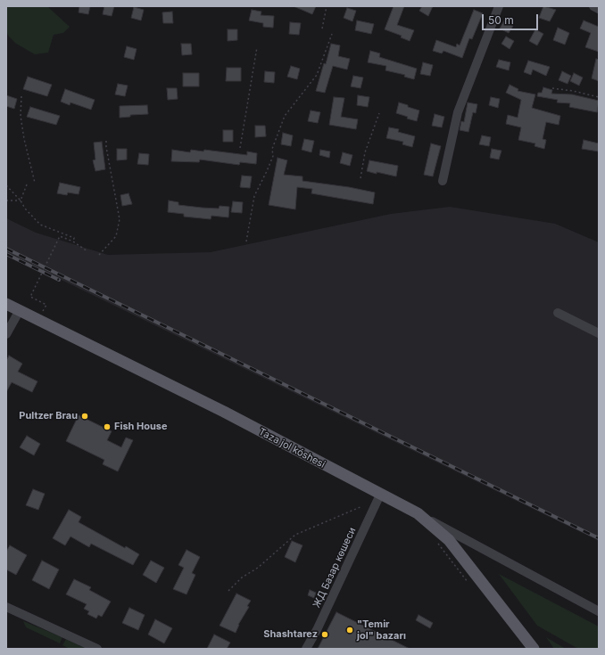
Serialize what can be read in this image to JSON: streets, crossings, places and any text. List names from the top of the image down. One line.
{"streets":{"main road":["Taza jol kóshesi"],"street":["ЖД Базар көшеси"]},"crossings":[["Taza jol kóshesi","ЖД Базар көшеси"]],"places":["Pultzer Brau","Fish House","\"Temir jol\" bazarı","Shashtarez"],"scale_bar":"50 m"}
